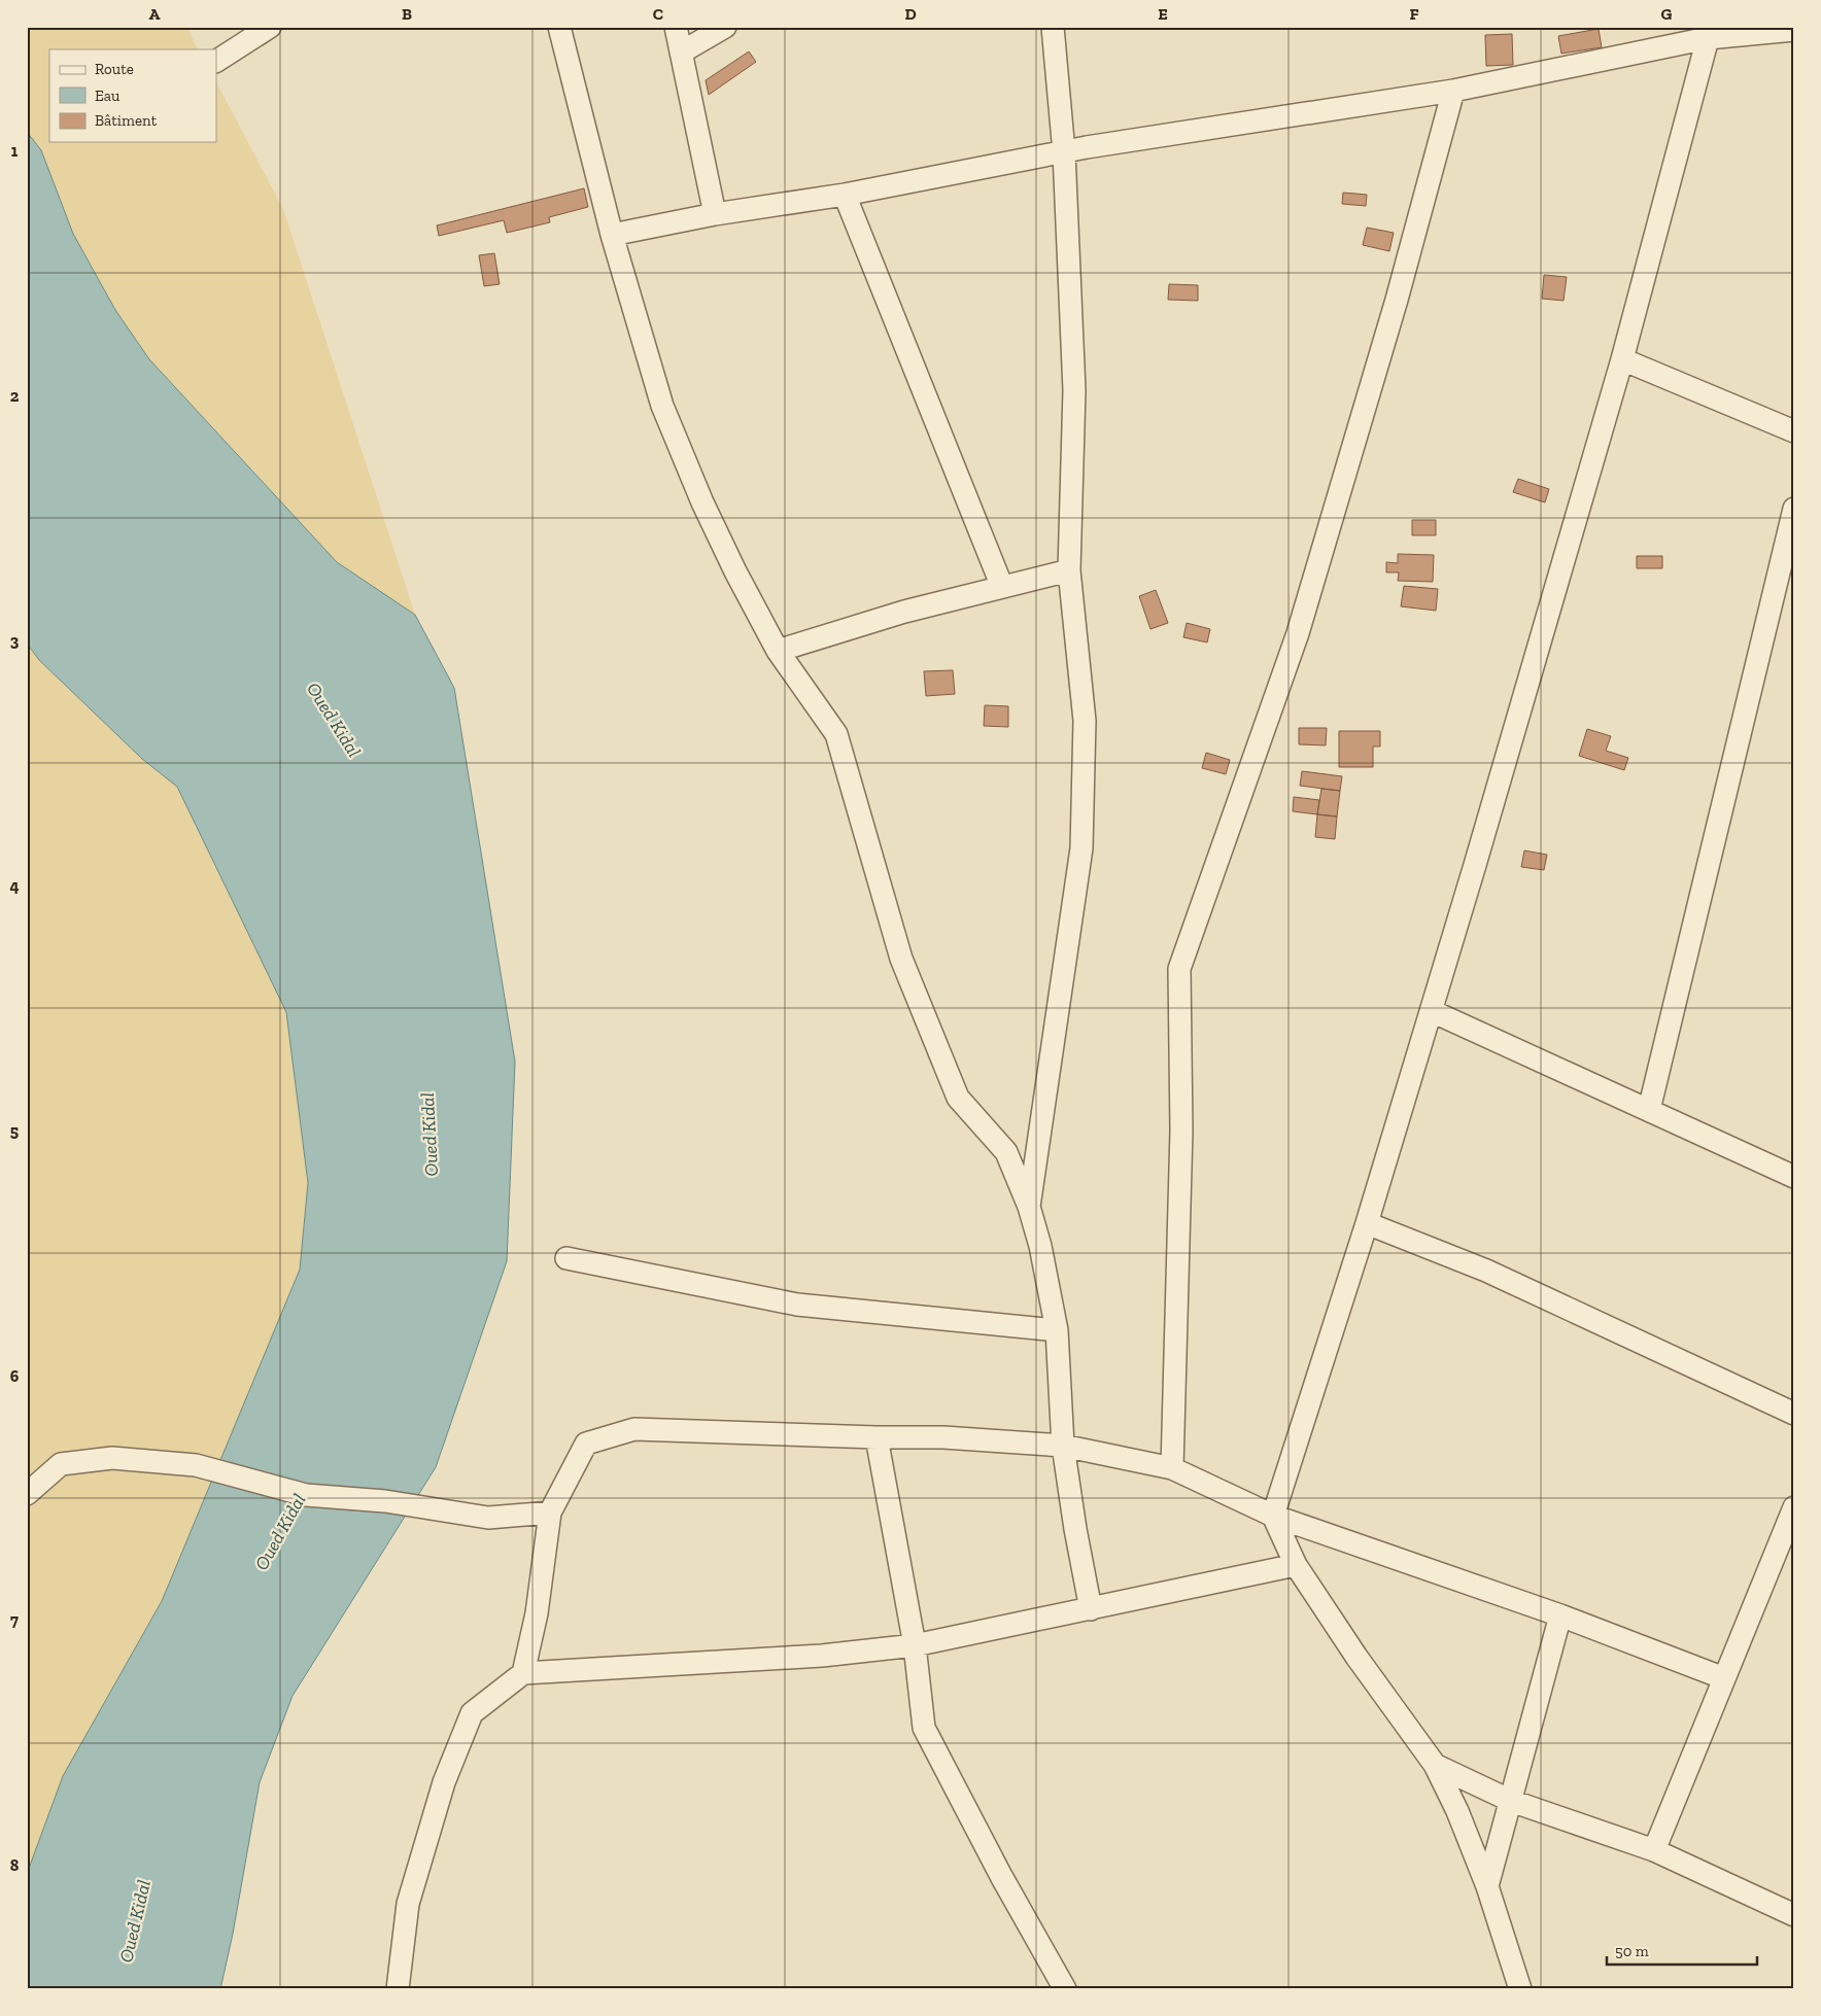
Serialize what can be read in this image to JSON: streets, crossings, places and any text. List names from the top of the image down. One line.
{"water":["Oued Kidal"],"legend":["Route","Eau","Bâtiment"],"scale_bar":"50 m","grid":{"columns":["A","B","C","D","E","F","G"],"rows":["1","2","3","4","5","6","7","8"]}}
